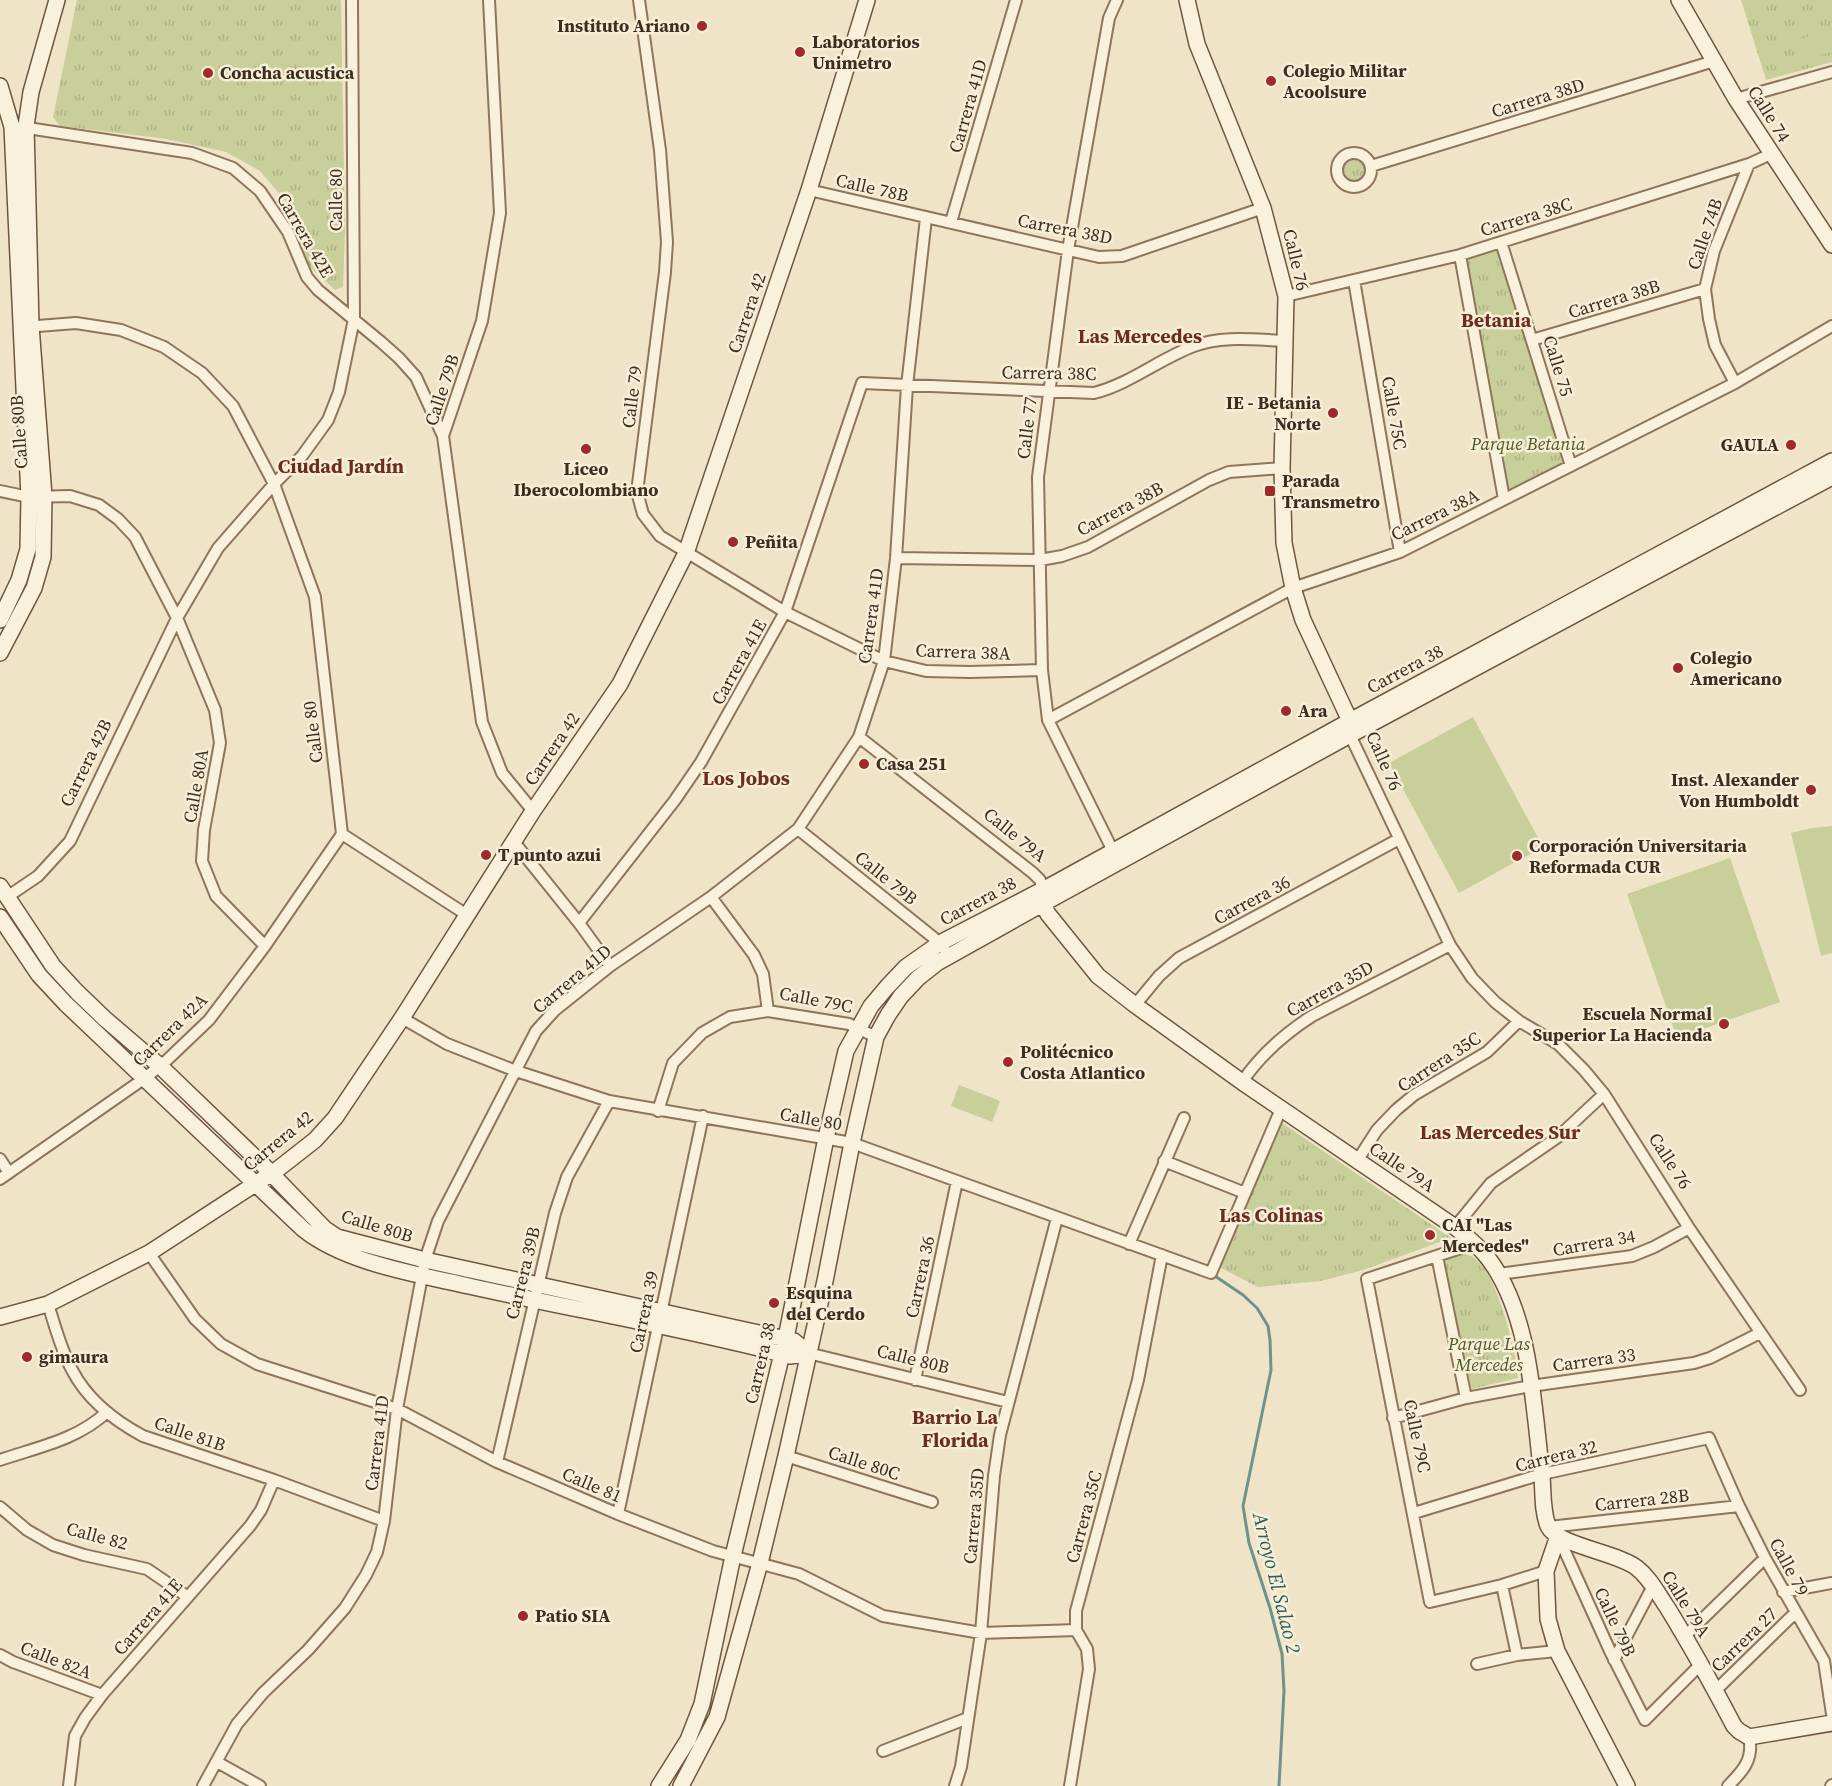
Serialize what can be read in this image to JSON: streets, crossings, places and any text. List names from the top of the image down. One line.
{"streets":{"main road":["Calle 74","Calle 76","Carrera 42","Calle 80B","Carrera 38","Calle 79A"],"street":["Carrera 38D","Carrera 41D","Calle 78B","Calle 80","Carrera 38C","Calle 74B","Carrera 42E","Carrera 38B","Calle 75","Calle 79B","Calle 79","Calle 75C","Calle 77","Carrera 38A","Carrera 41E","Carrera 42B","Calle 80A","Carrera 36","Carrera 35D","Calle 79C","Carrera 42A","Carrera 35C","Carrera 34","Carrera 39B","Carrera 39","Carrera 33","Calle 81B","Carrera 32","Calle 80C","Calle 81","Carrera 28B","Calle 82","Carrera 27","Calle 82A"]},"crossings":[["Carrera 38D","Carrera 41D"],["Carrera 38D","Calle 74"],["Carrera 38D","Calle 78B"],["Carrera 38D","Calle 76"],["Carrera 38D","Calle 77"],["Carrera 41D","Calle 78B"],["Carrera 41D","Calle 80"],["Carrera 41D","Carrera 38C"],["Carrera 41D","Carrera 38B"],["Carrera 41D","Calle 79B"],["Carrera 41D","Calle 79"],["Carrera 41D","Calle 80B"],["Carrera 41D","Carrera 38A"],["Carrera 41D","Calle 79A"],["Carrera 41D","Calle 79C"],["Carrera 41D","Calle 81B"],["Carrera 41D","Calle 81"],["Calle 74","Carrera 38C"],["Calle 78B","Carrera 42"],["Calle 80","Carrera 42E"],["Calle 80","Carrera 42"],["Calle 80","Carrera 38"],["Calle 80","Carrera 42B"],["Calle 80","Calle 80A"],["Calle 80","Carrera 36"],["Calle 80","Carrera 35D"],["Calle 80","Carrera 42A"],["Calle 80","Carrera 35C"],["Calle 80","Carrera 39B"],["Calle 80","Carrera 39"],["Carrera 38C","Calle 74B"],["Carrera 38C","Calle 76"],["Carrera 38C","Calle 75"],["Carrera 38C","Calle 75C"],["Carrera 38C","Calle 77"],["Carrera 38C","Carrera 41E"],["Calle 74B","Carrera 38B"],["Calle 74B","Carrera 38A"],["Carrera 42E","Calle 79B"],["Carrera 42E","Calle 80B"],["Calle 76","Carrera 38B"],["Calle 76","Carrera 38A"],["Calle 76","Carrera 38"],["Calle 76","Carrera 36"],["Calle 76","Carrera 35D"],["Calle 76","Carrera 35C"],["Calle 76","Carrera 34"],["Calle 76","Carrera 33"],["Carrera 38B","Calle 75"],["Carrera 38B","Calle 77"],["Carrera 42","Calle 79B"],["Carrera 42","Calle 79"],["Carrera 42","Calle 80B"],["Carrera 42","Calle 81B"],["Carrera 42","Calle 81"],["Calle 75","Carrera 38A"],["Calle 79B","Carrera 38"],["Calle 79B","Calle 79A"],["Calle 79B","Carrera 28B"],["Calle 79B","Carrera 27"],["Calle 79","Carrera 38A"],["Calle 79","Carrera 41E"],["Calle 79","Carrera 32"],["Calle 79","Carrera 28B"],["Calle 79","Carrera 27"],["Calle 75C","Carrera 38A"],["Calle 77","Carrera 38A"],["Calle 77","Carrera 38"],["Calle 80B","Carrera 38"],["Calle 80B","Carrera 42B"],["Calle 80B","Calle 80A"],["Calle 80B","Carrera 36"],["Calle 80B","Carrera 35D"],["Calle 80B","Carrera 42A"],["Calle 80B","Carrera 39B"],["Calle 80B","Carrera 39"],["Carrera 41E","Calle 81B"],["Carrera 41E","Calle 82"],["Carrera 41E","Calle 82A"],["Carrera 38","Calle 79A"],["Carrera 38","Calle 79C"],["Carrera 38","Calle 80C"],["Carrera 38","Calle 81"],["Carrera 42B","Calle 80A"],["Calle 80A","Carrera 42A"],["Calle 79A","Carrera 36"],["Calle 79A","Carrera 35D"],["Calle 79A","Carrera 35C"],["Calle 79A","Carrera 34"],["Calle 79A","Carrera 33"],["Calle 79A","Carrera 32"],["Calle 79A","Carrera 28B"],["Calle 79A","Carrera 27"],["Carrera 35D","Calle 81"],["Calle 79C","Carrera 33"],["Calle 79C","Carrera 32"],["Carrera 35C","Calle 81"],["Carrera 39B","Calle 81"],["Carrera 39","Calle 81"]],"districts":["Betania","Las Mercedes","Ciudad Jardín","Los Jobos","Las Mercedes Sur","Las Colinas","Barrio La Florida"],"water":["Arroyo El Salao 2"],"parks":["Parque Betania","Parque Las Mercedes"],"places":{"other":["Instituto Ariano","Laboratorios Unimetro","Concha acustica","Colegio Militar Acoolsure","IE - Betania Norte","GAULA","Liceo Iberocolombiano","Peñita","Colegio Americano","Ara","Casa 251","Inst. Alexander Von Humboldt","T punto azui","Corporación Universitaria Reformada CUR","Escuela Normal Superior La Hacienda","Politécnico Costa Atlantico","CAI \"Las Mercedes\"","Esquina del Cerdo","gimaura","Patio SIA"],"transit":["Parada Transmetro"]}}
